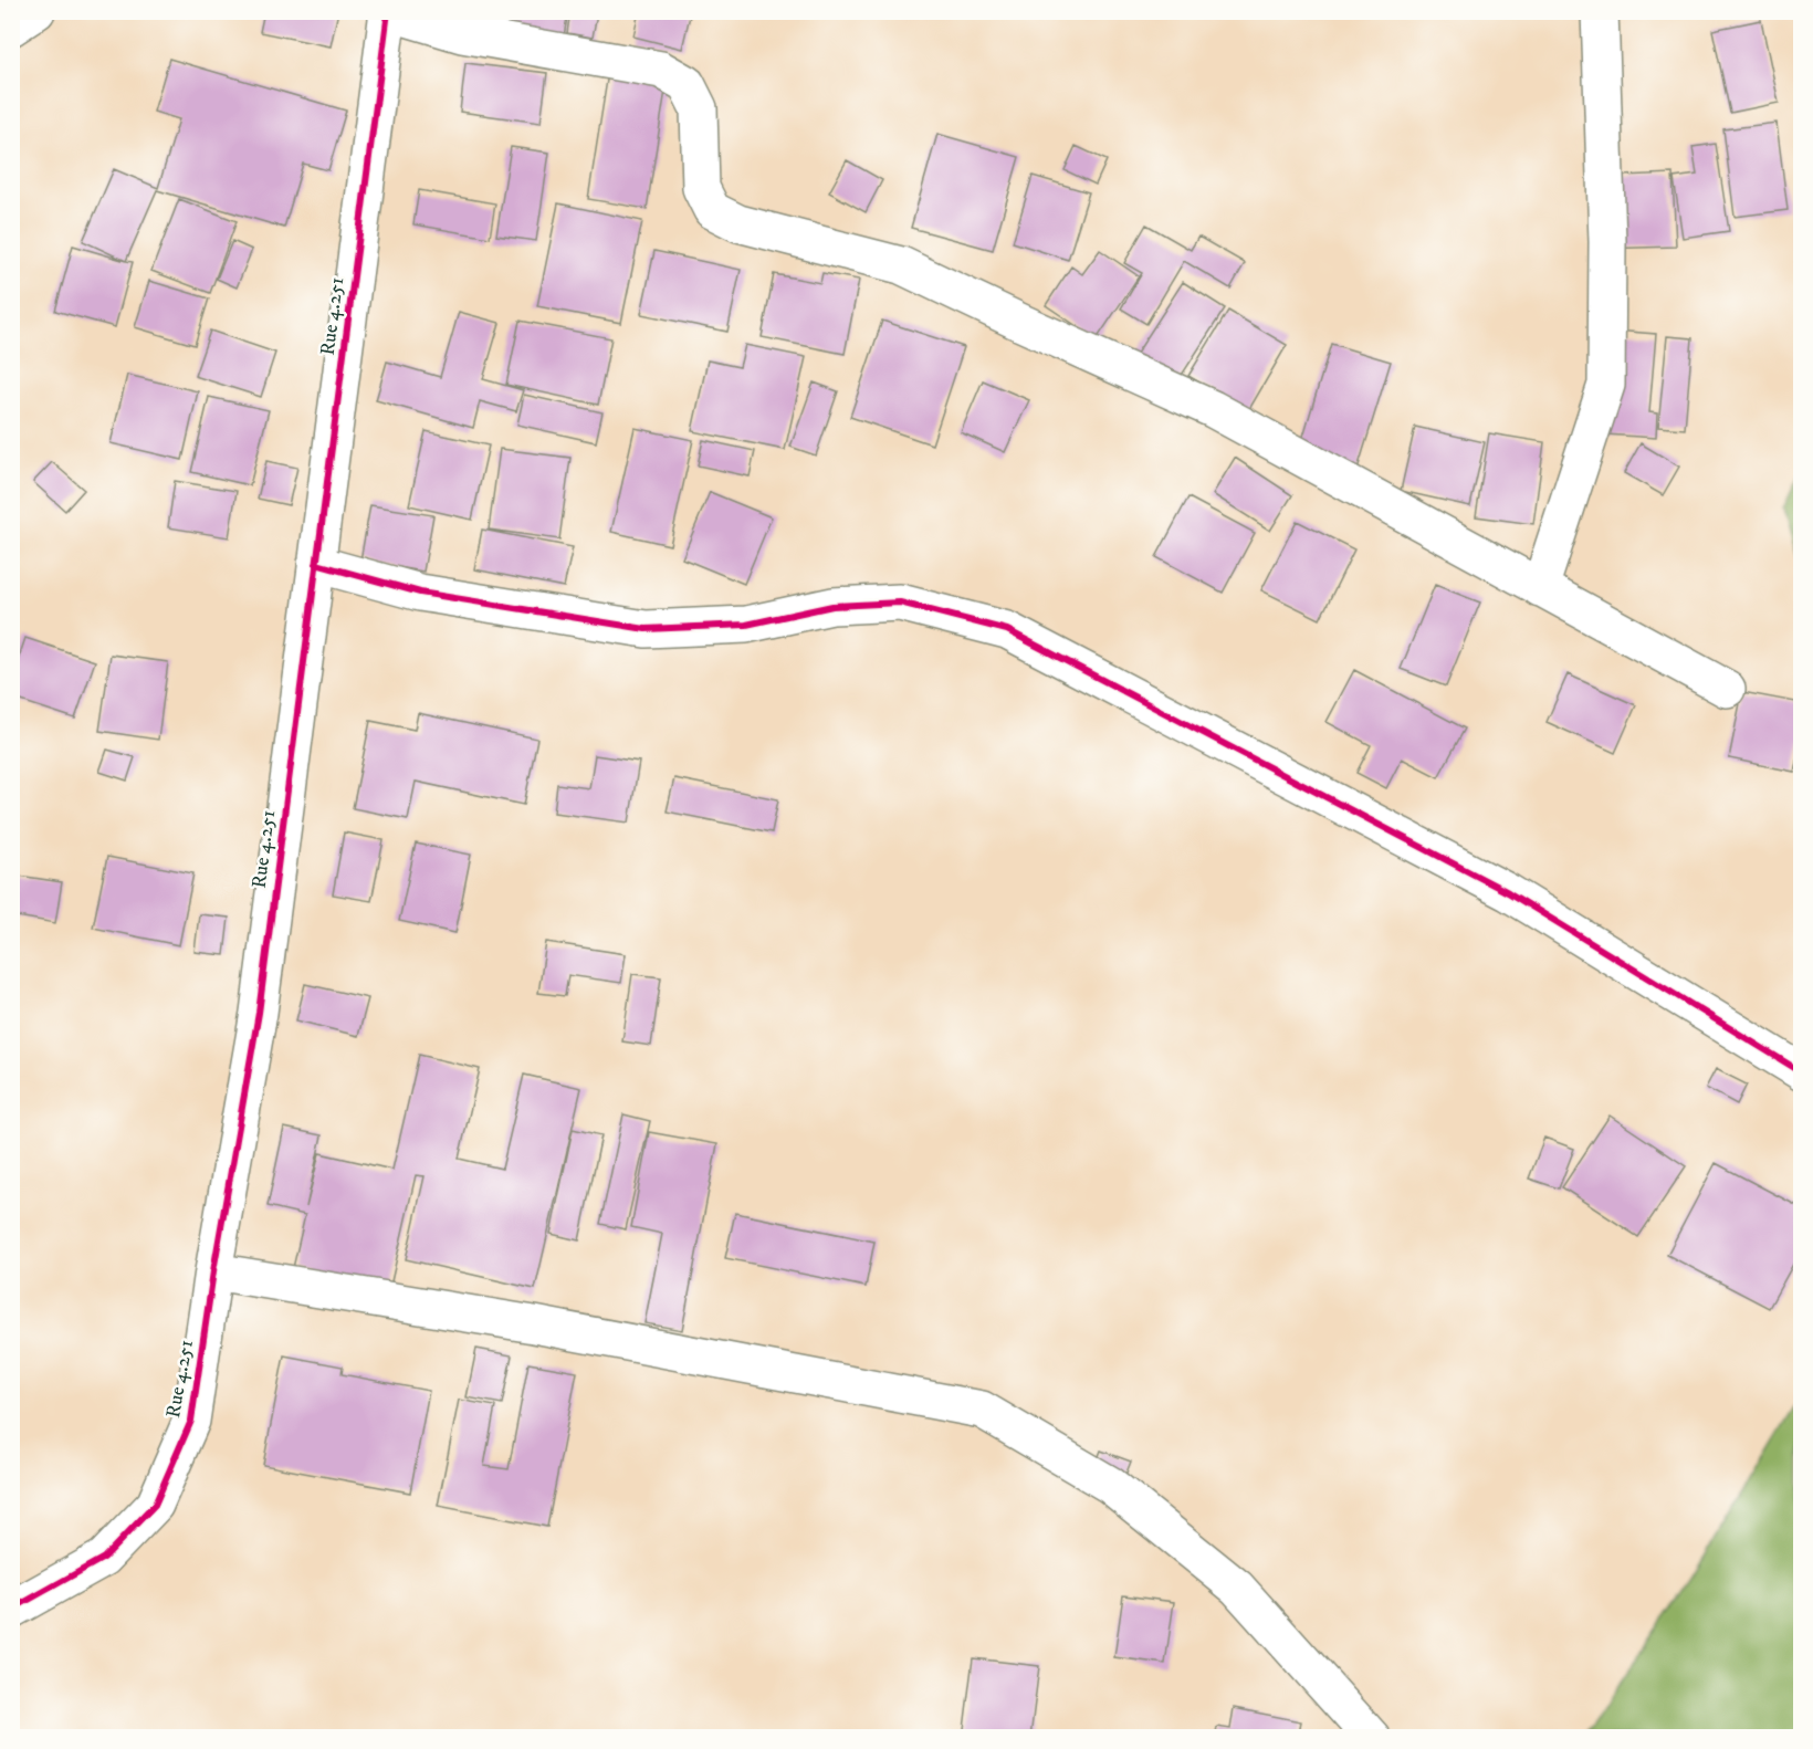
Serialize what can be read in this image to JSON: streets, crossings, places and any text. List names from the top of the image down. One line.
{"streets":{"street":["Rue 4.251"]}}
